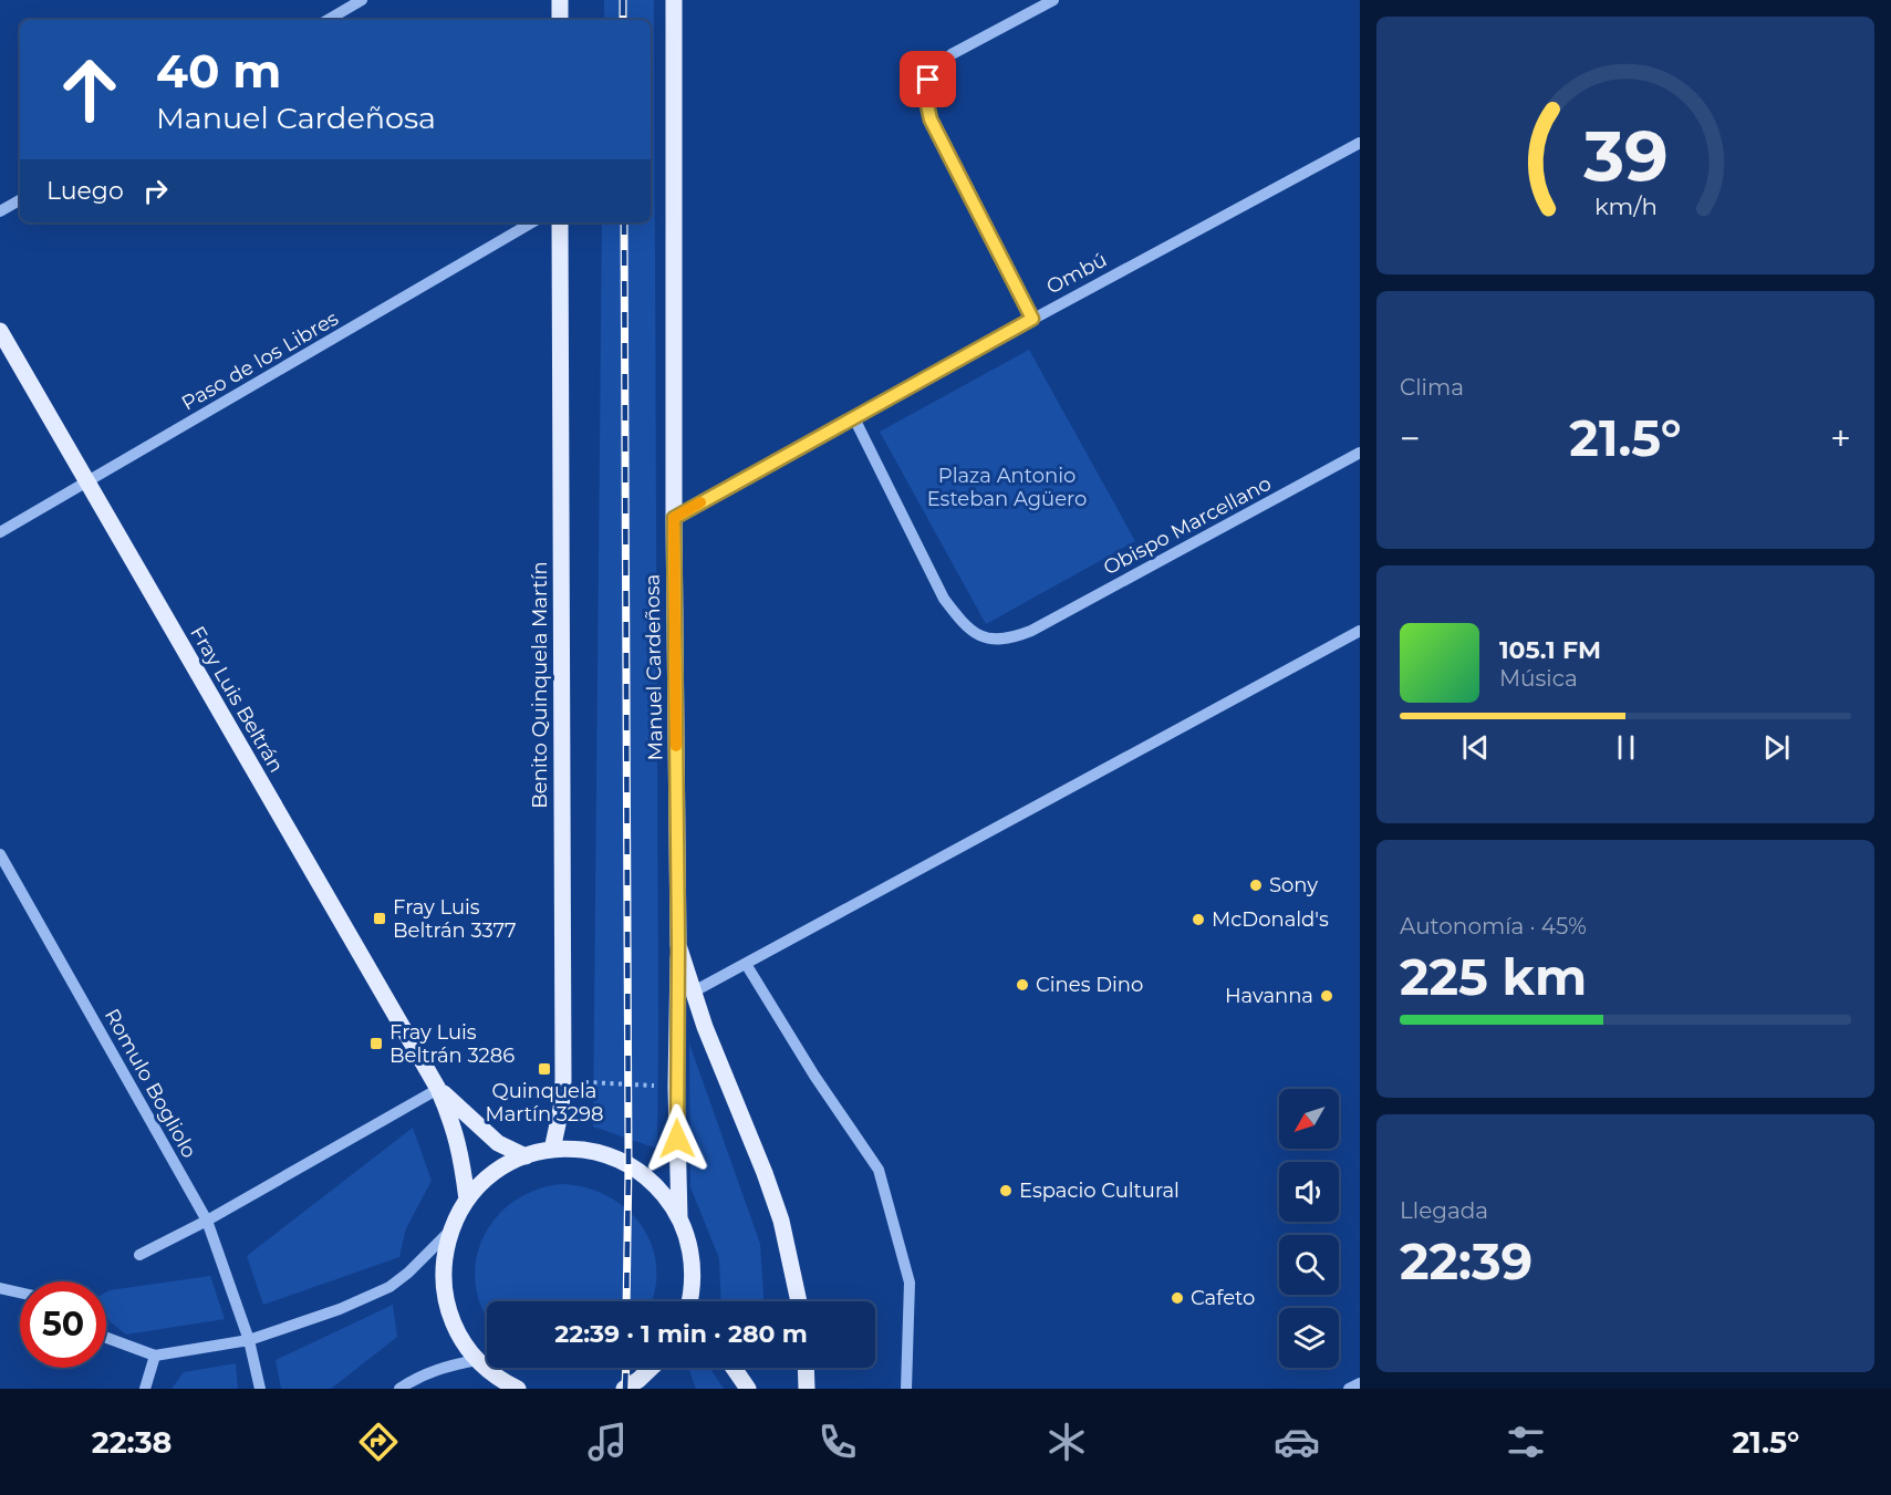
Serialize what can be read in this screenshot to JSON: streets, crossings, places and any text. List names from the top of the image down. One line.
{"streets":{"main road":["Manuel Cardeñosa","Benito Quinquela Martín","Fray Luis Beltrán"],"street":["Ombú","Paso de los Libres","Obispo Marcellano","Romulo Bogliolo"]},"crossings":[["Ombú","Obispo Marcellano"],["Ombú","Manuel Cardeñosa"],["Paso de los Libres","Fray Luis Beltrán"]],"parks":["Plaza Antonio Esteban Agüero"],"places":{"other":["Sony","McDonald's","Cines Dino","Havanna","Espacio Cultural","Cafeto"],"transit":["Fray Luis Beltrán 3377","Fray Luis Beltrán 3286","Quinquela Martín 3298"]},"north":"bottom left","page":{"turn":["40 m","Manuel Cardeñosa"],"then":"Luego","tile":["Clima",["Autonomía · 45%","225 km"],["Llegada","22:39"]],"heat":["−","21.5°","+"],"song":["105.1 FM","Música"],"limit":"50","trip":"22:39 · 1 min · 280 m","tabs":["22:38","21.5°"],"gauge":["39","km/h"]}}
